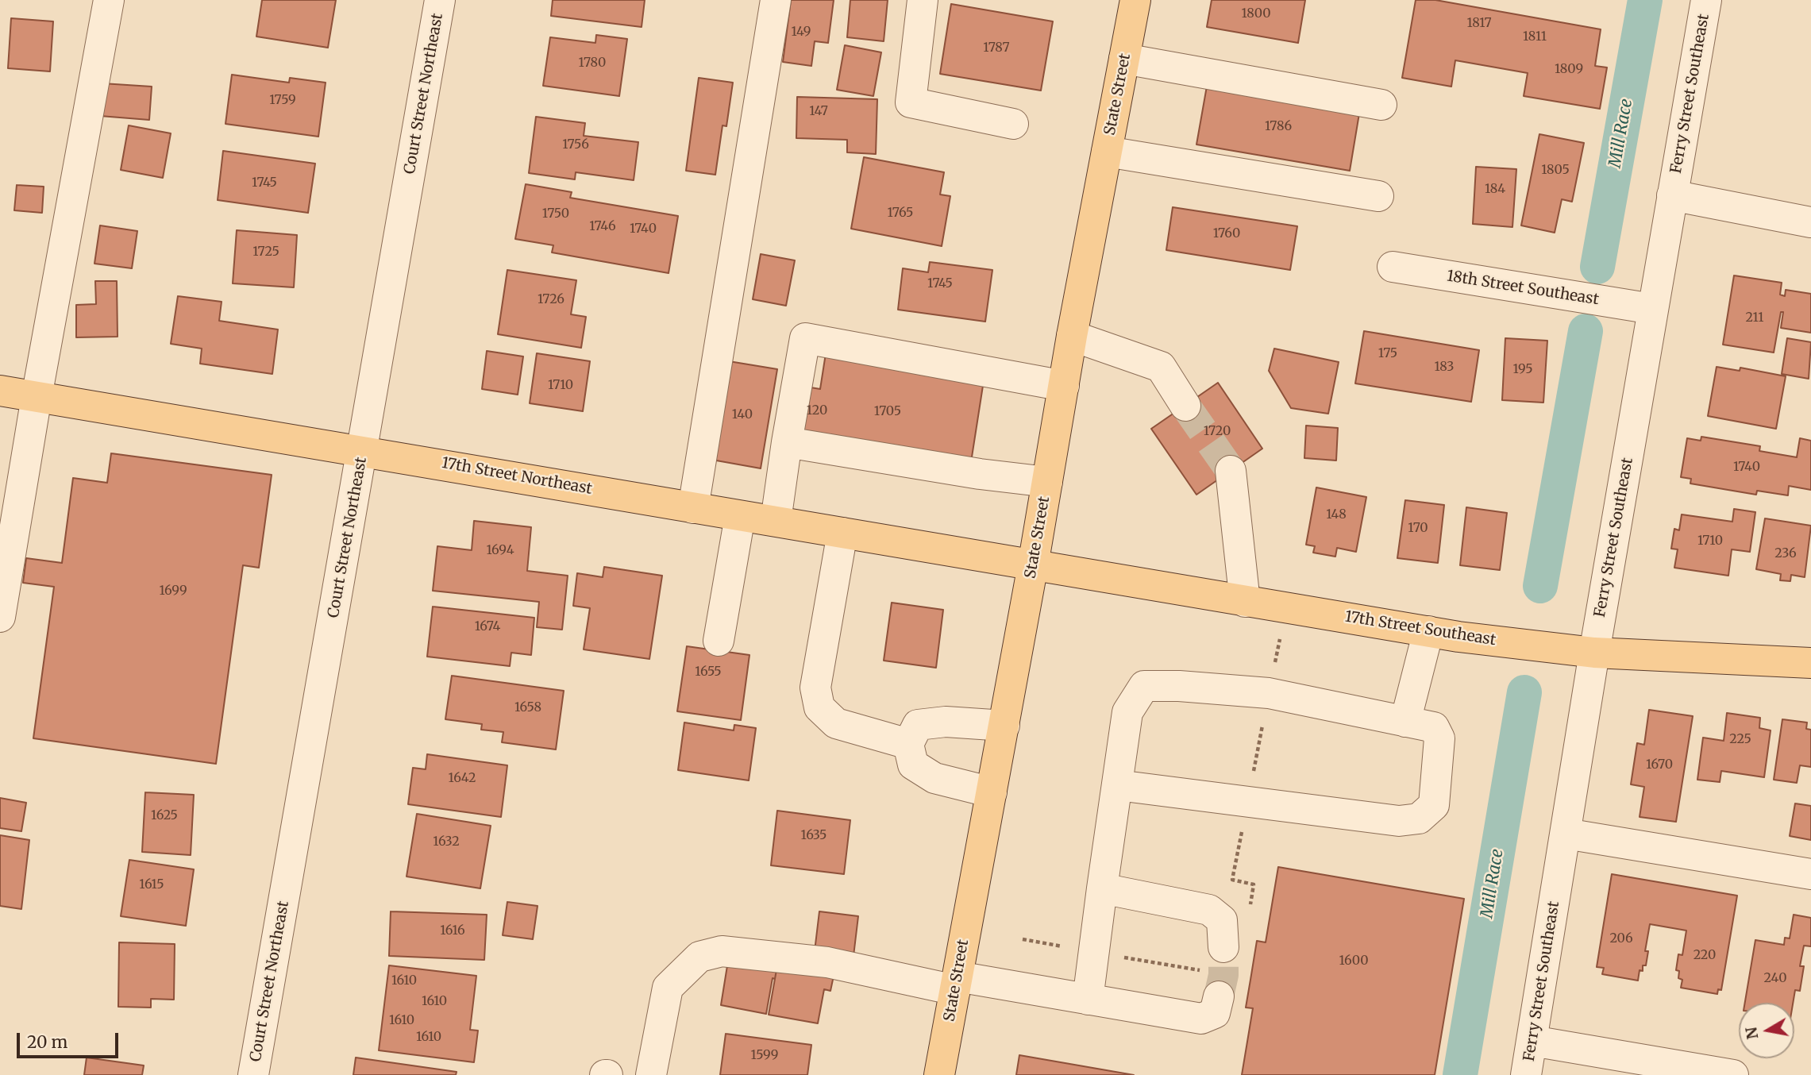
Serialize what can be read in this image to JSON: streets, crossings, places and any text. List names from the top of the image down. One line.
{"streets":{"main road":["State Street","17th Street Northeast","17th Street Southeast"],"street":["Court Street Northeast","Ferry Street Southeast","18th Street Southeast"]},"crossings":[["Court Street Northeast","17th Street Northeast"],["Ferry Street Southeast","18th Street Southeast"],["Ferry Street Southeast","17th Street Southeast"],["State Street","17th Street Northeast"],["State Street","17th Street Southeast"],["17th Street Northeast","17th Street Southeast"]],"water":["Mill Race"],"house_numbers":["1800","1817","149","1811","1787","1780","1809","1759","147","1786","1756","1805","1745","184","1765","1750","1746","1740","1760","1725","1745","1726","211","175","183","195","1710","120","1705","140","1720","1740","148","170","1710","1694","236","1699","1674","1655","1658","225","1670","1642","1625","1635","1632","1615","1616","206","220","1600","240","1610","1610","1610","1610","1599"],"scale_bar":"20 m","north":"left"}
